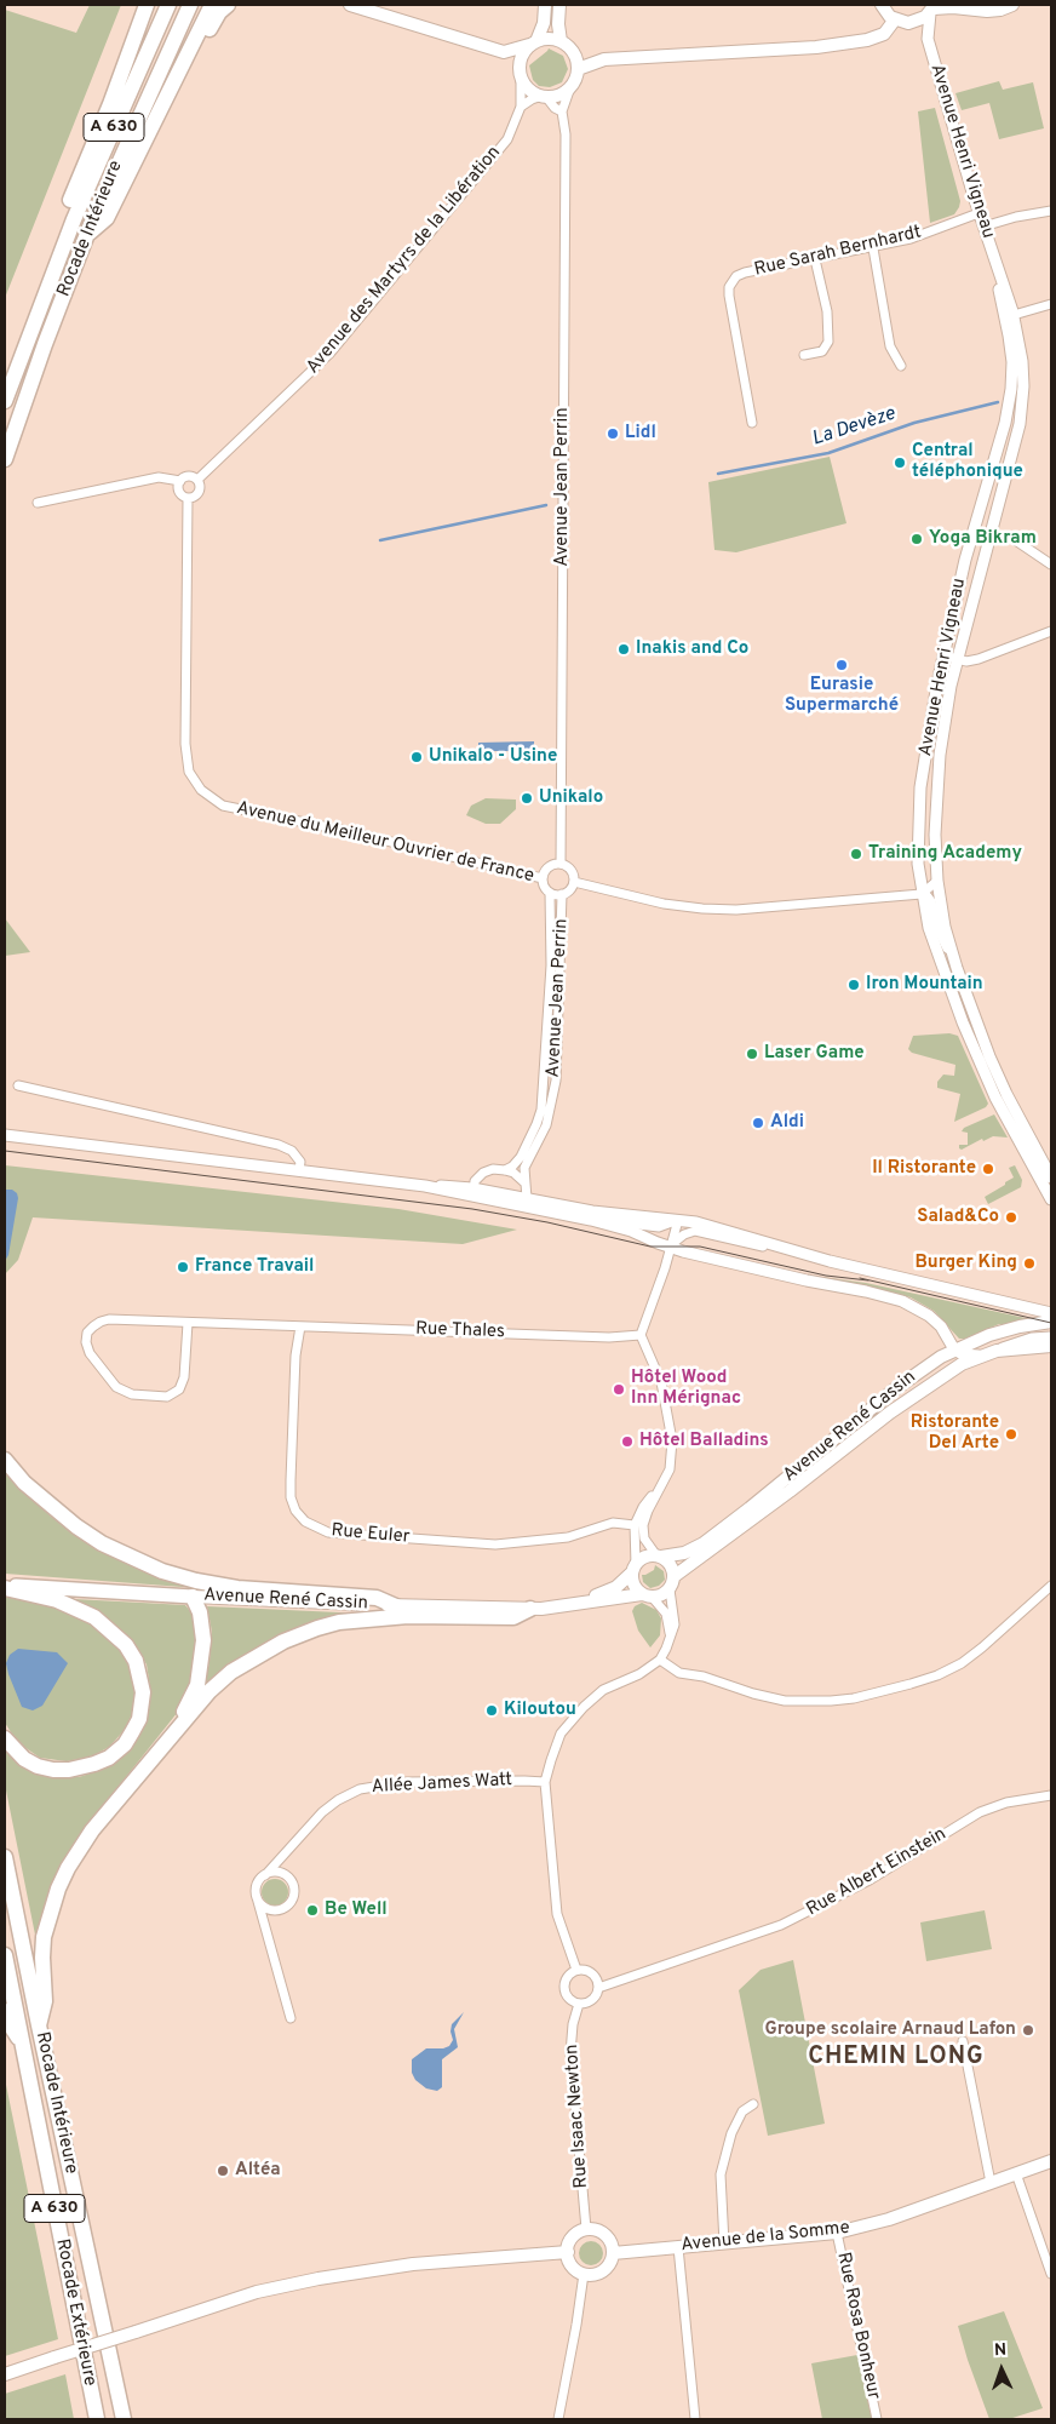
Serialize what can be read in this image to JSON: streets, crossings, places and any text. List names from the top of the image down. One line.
{"streets":{"highway":["A 630","Rocade Intérieure","Rocade Extérieure"],"main road":["Avenue René Cassin","Avenue de la Somme"],"street":["Avenue Henri Vigneau","Rue Sarah Bernhardt","Avenue des Martyrs de la Libération","Avenue Jean Perrin","Avenue du Meilleur Ouvrier de France","Rue Thales","Rue Euler","Allée James Watt","Rue Albert Einstein","Rue Isaac Newton","Rue Rosa Bonheur"]},"crossings":[["Avenue Henri Vigneau","Rue Sarah Bernhardt"],["Avenue des Martyrs de la Libération","Avenue Jean Perrin"],["Avenue des Martyrs de la Libération","Avenue du Meilleur Ouvrier de France"],["Avenue Jean Perrin","Avenue du Meilleur Ouvrier de France"],["Rue Thales","Rue Euler"],["Rue Albert Einstein","Rue Isaac Newton"],["Rue Isaac Newton","Avenue de la Somme"],["Avenue de la Somme","Rue Rosa Bonheur"]],"districts":["CHEMIN LONG"],"water":["La Devèze"],"places":["Lidl","Central téléphonique","Yoga Bikram","Inakis and Co","Eurasie Supermarché","Unikalo - Usine","Unikalo","Training Academy","Iron Mountain","Laser Game","Aldi","Il Ristorante","Salad&Co","Burger King","France Travail","Hôtel Wood Inn Mérignac","Ristorante Del Arte","Hôtel Balladins","Kiloutou","Be Well","Groupe scolaire Arnaud Lafon","Altéa"],"north":"top"}
